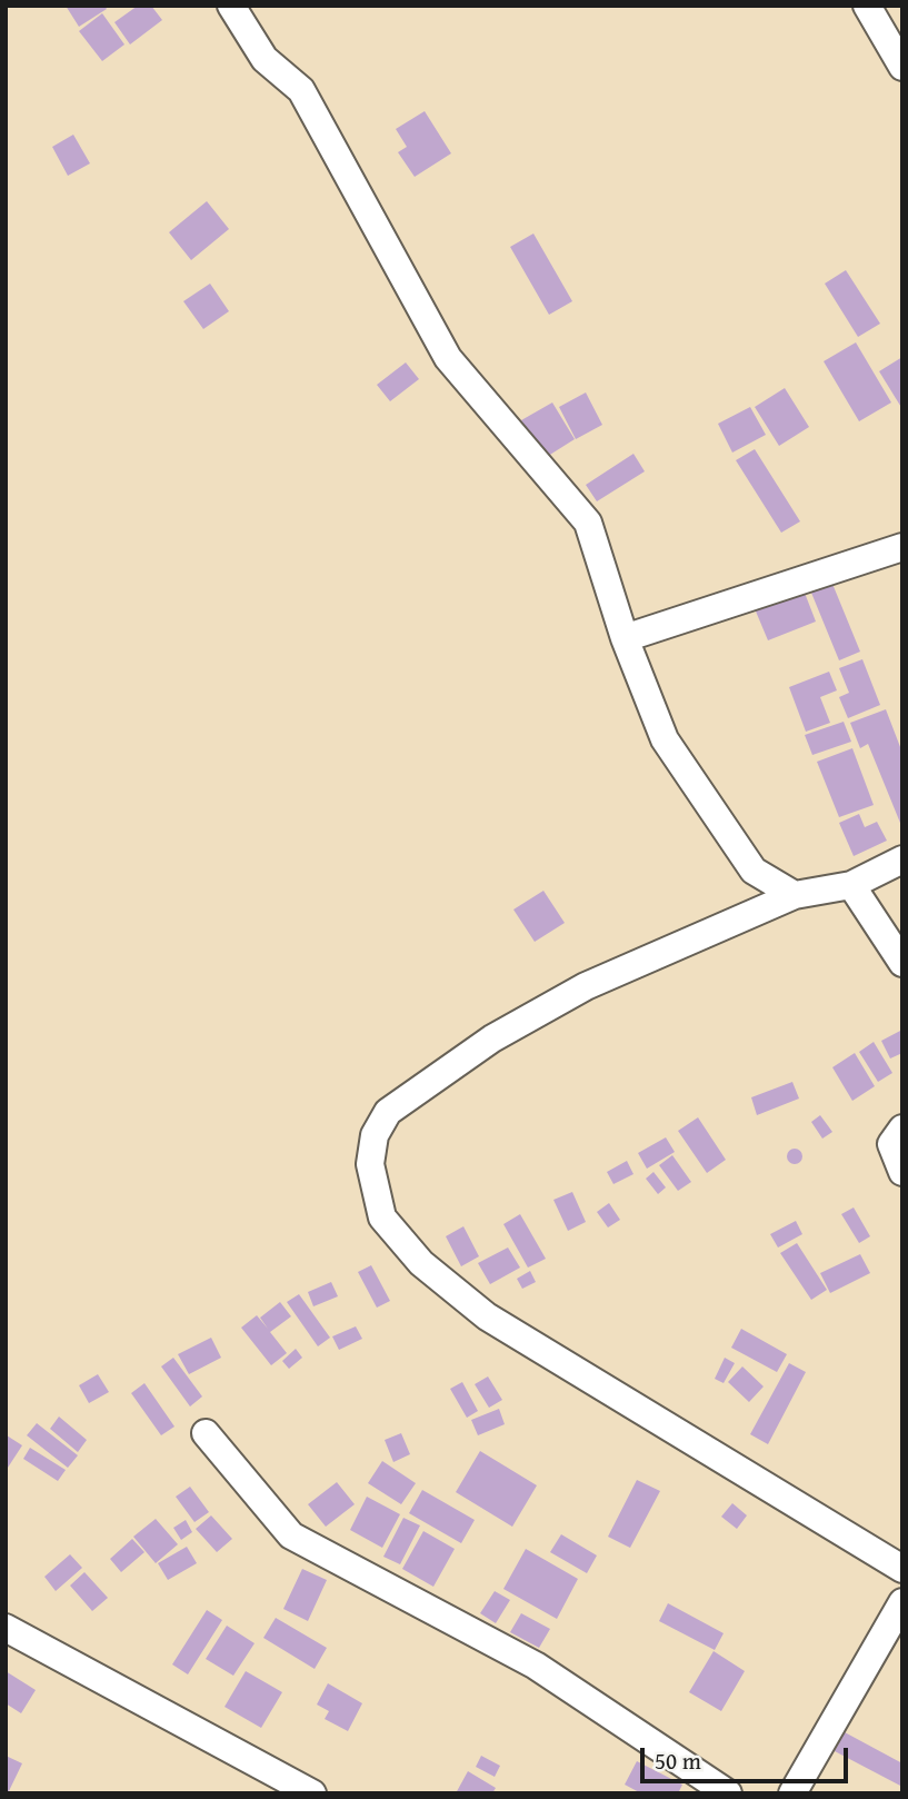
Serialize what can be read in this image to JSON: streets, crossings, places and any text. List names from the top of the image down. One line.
{"scale_bar":"50 m"}
